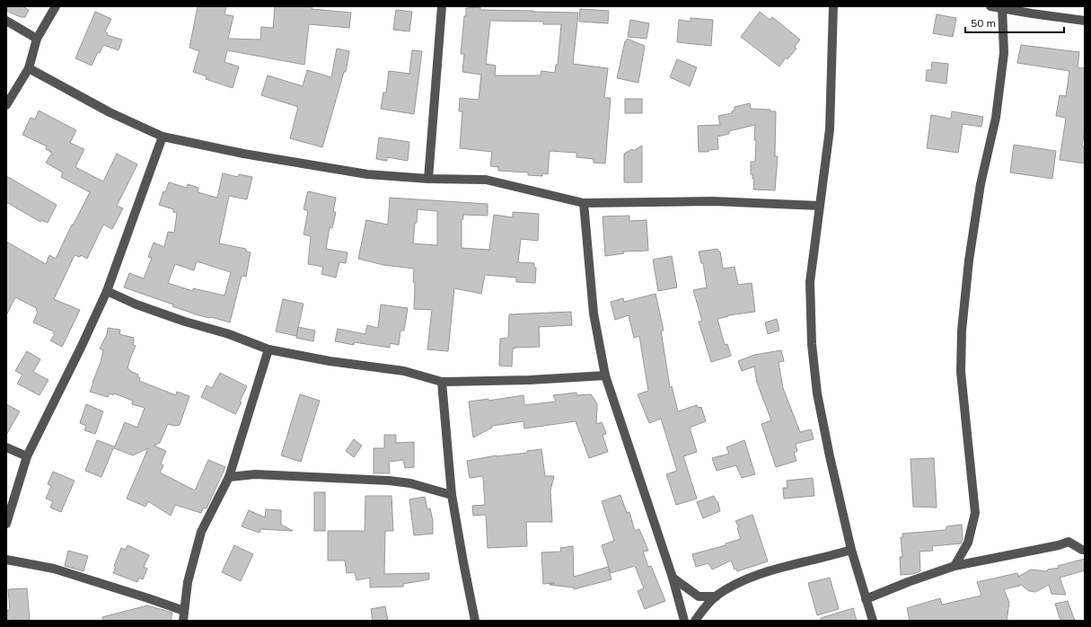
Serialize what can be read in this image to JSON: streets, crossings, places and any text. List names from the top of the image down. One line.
{"scale_bar":"50 m"}
